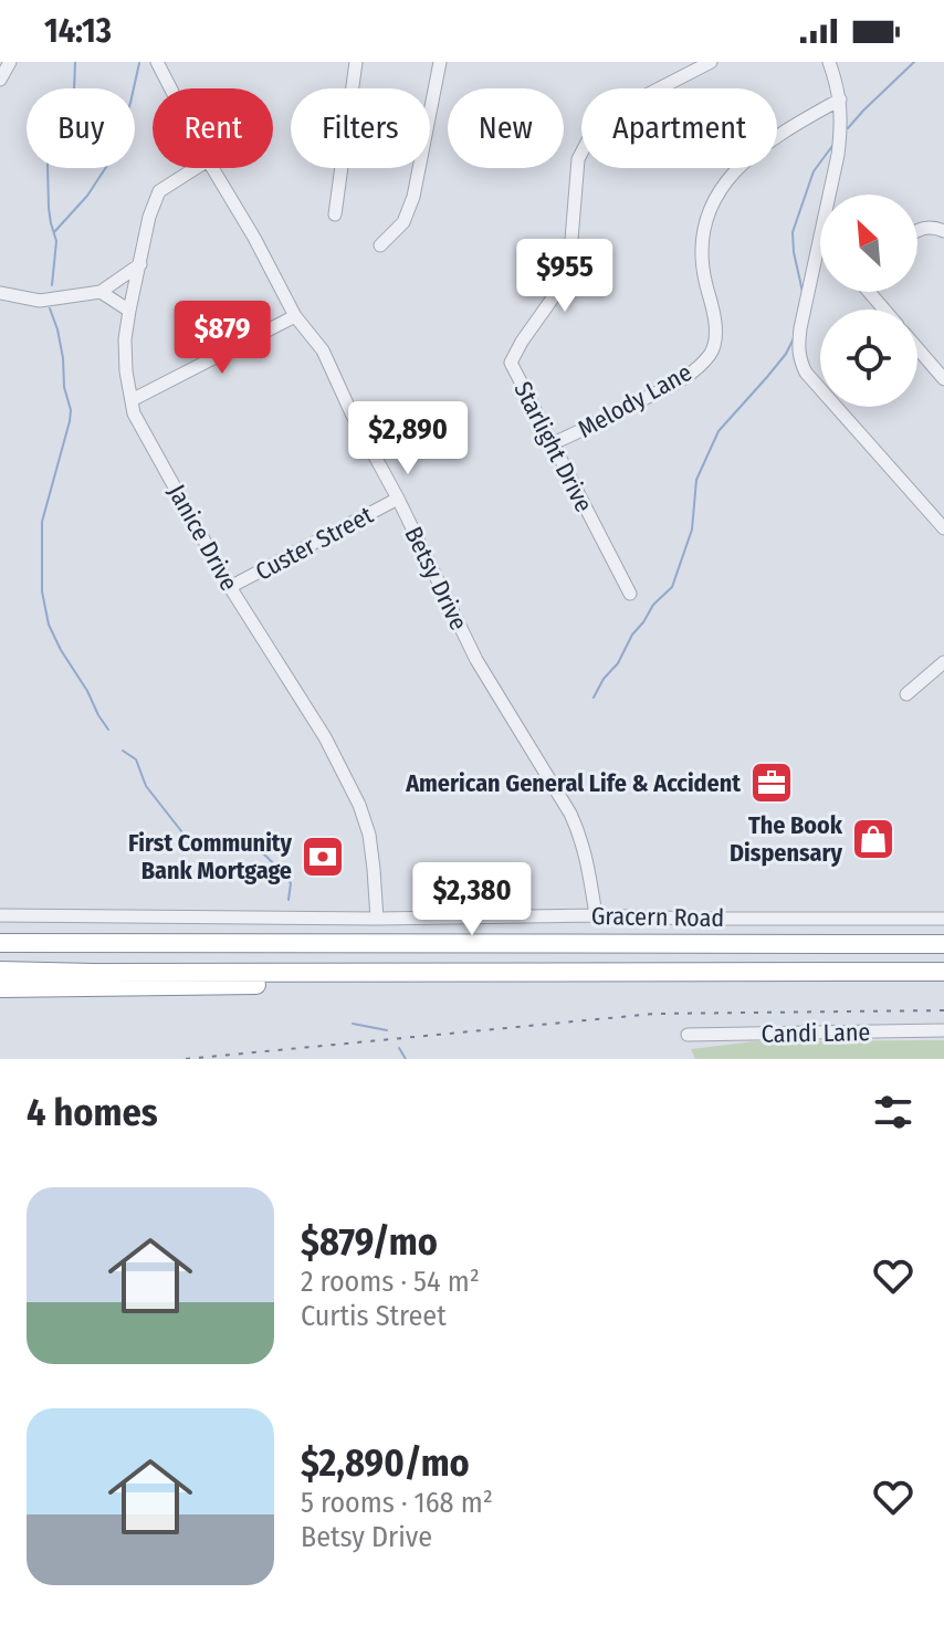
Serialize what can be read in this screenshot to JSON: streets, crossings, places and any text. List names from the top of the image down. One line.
{"streets":{"street":["Melody Lane","Starlight Drive","Janice Drive","Custer Street","Betsy Drive","Gracern Road","Candi Lane"]},"crossings":[["Melody Lane","Starlight Drive"],["Janice Drive","Custer Street"],["Janice Drive","Gracern Road"],["Custer Street","Betsy Drive"],["Betsy Drive","Gracern Road"]],"places":{"office":["American General Life & Accident"],"shop":["The Book Dispensary"],"bank":["First Community Bank Mortgage"]},"north":"top left","page":{"status":"14:13","chip":["Buy","Rent","Filters","New","Apartment"],"price":["$955","$879","$2,890","$2,380"],"heading":"4 homes","list":[{"name":"$879/mo","note":"2 rooms · 54 m² · Curtis Street"},{"name":"$2,890/mo","note":"5 rooms · 168 m² · Betsy Drive"}]}}
